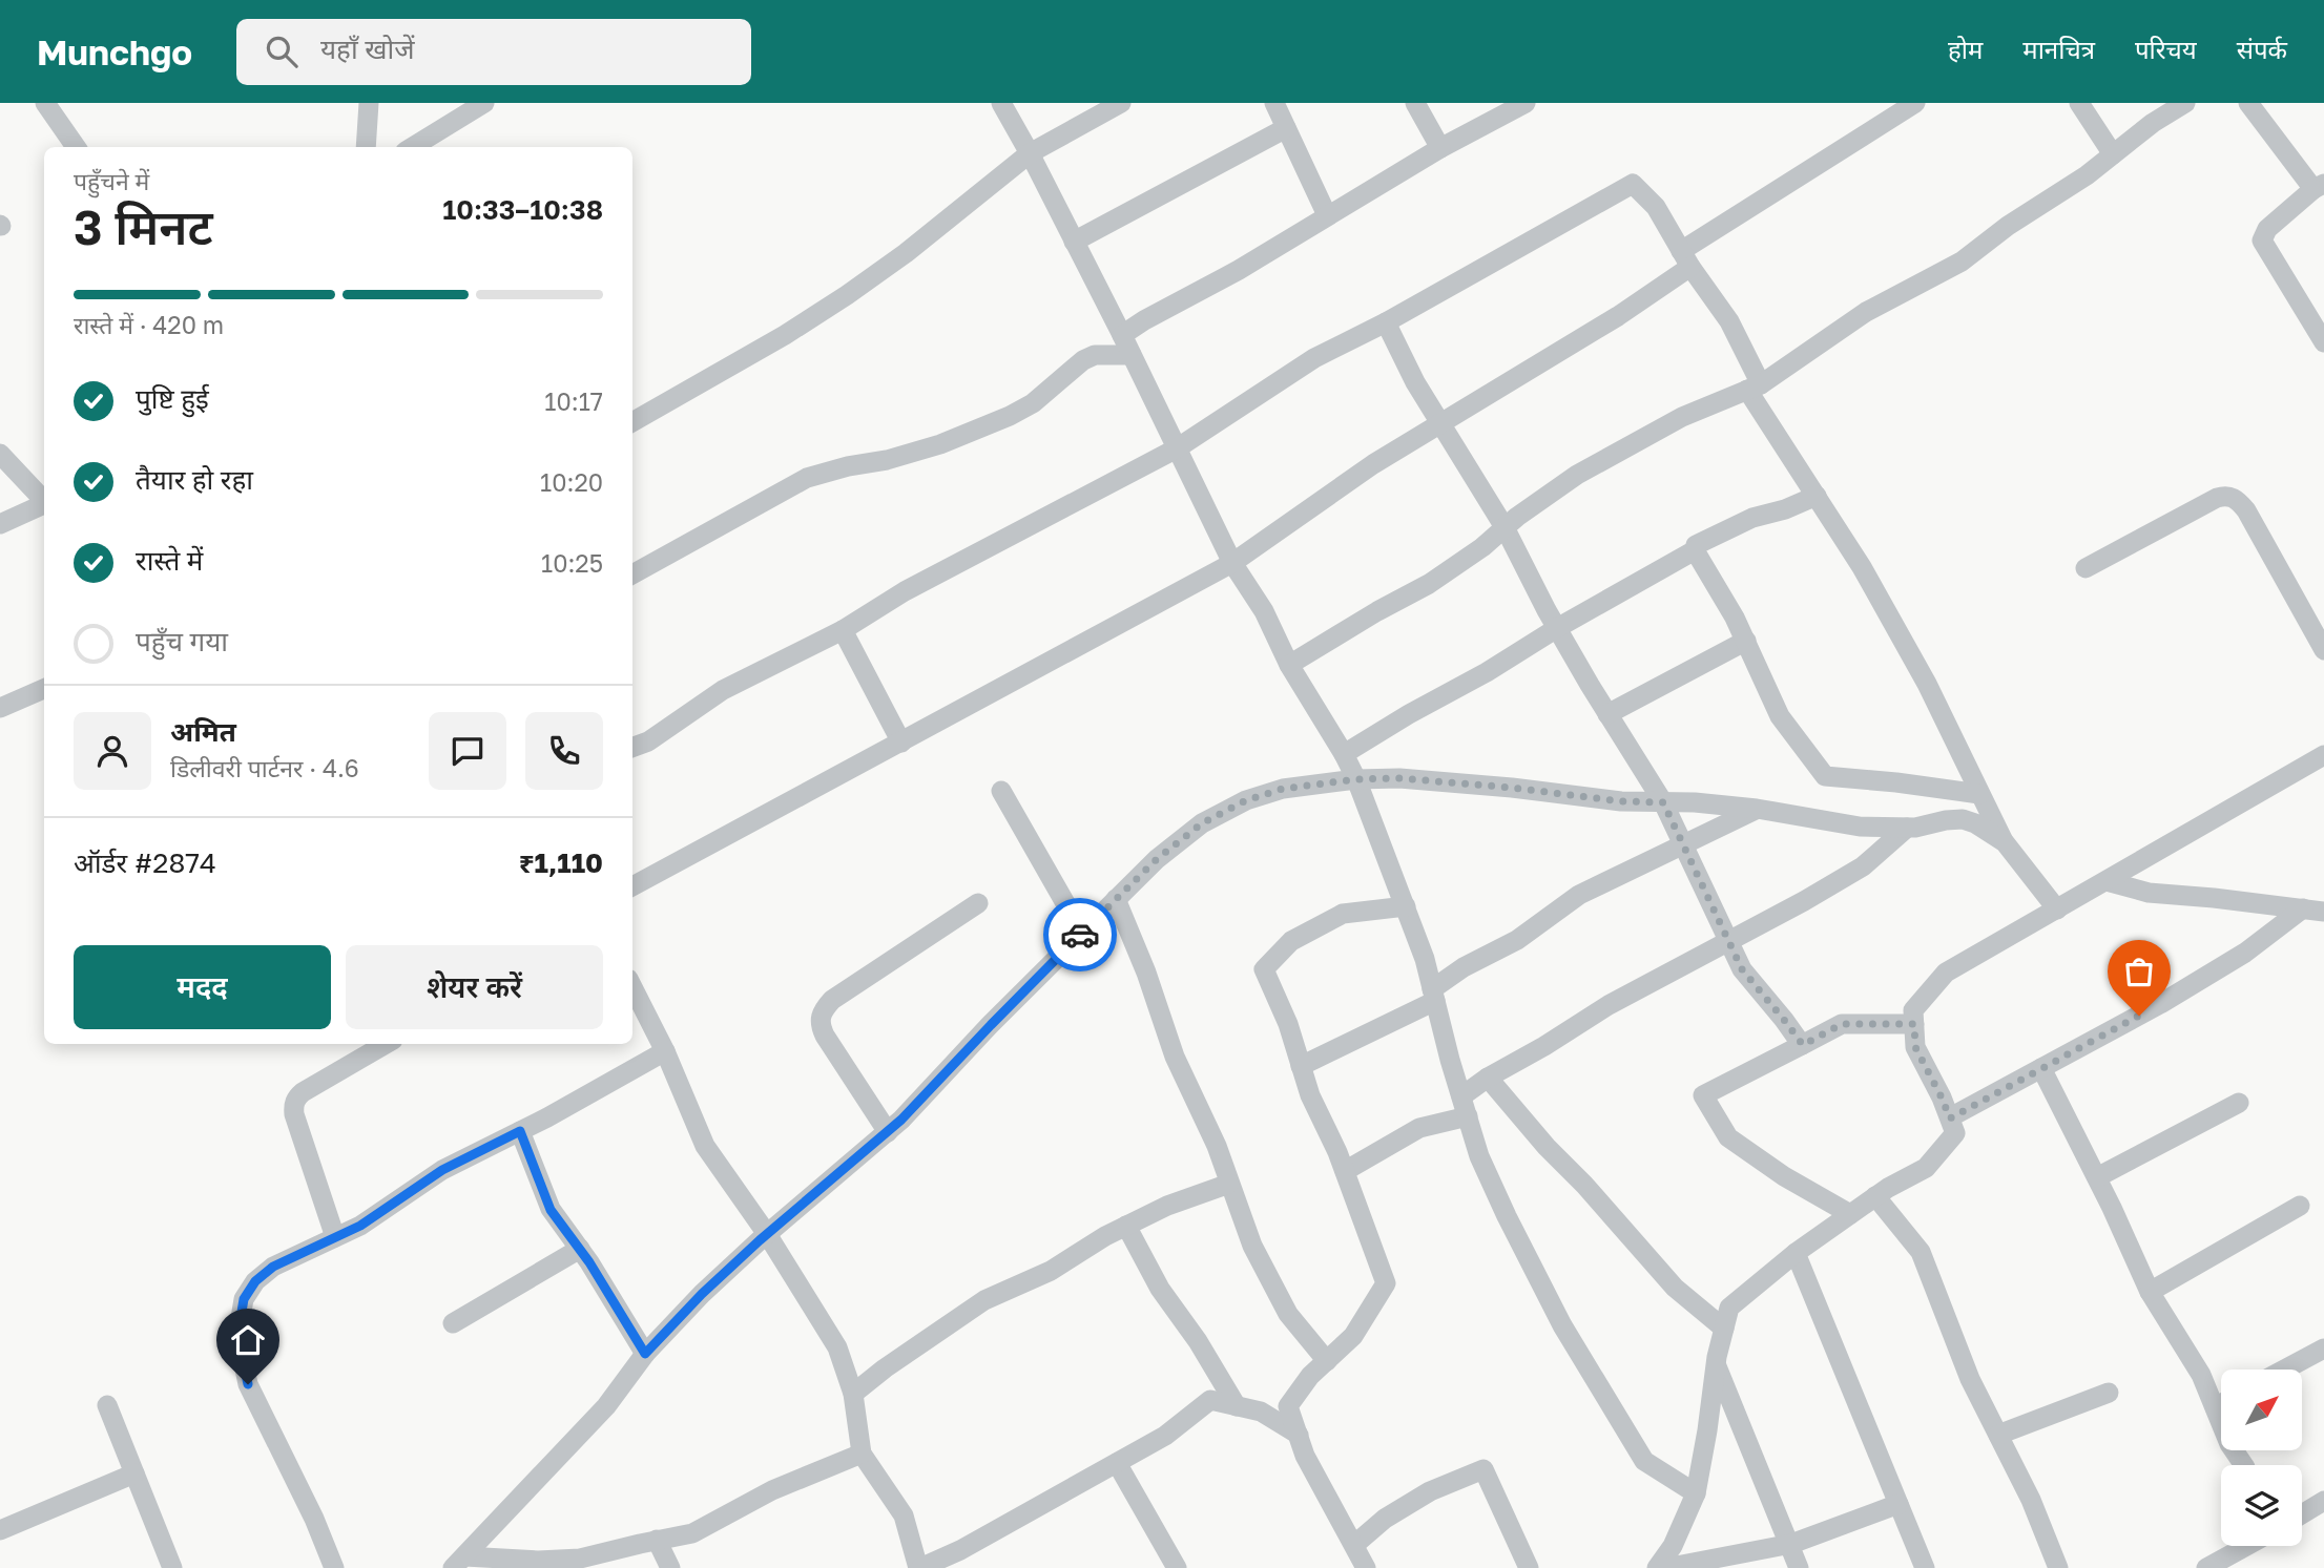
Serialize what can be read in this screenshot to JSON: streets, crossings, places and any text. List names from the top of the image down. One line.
{"north":"top right","page":{"header":"Munchgo","search":"यहाँ खोजें","nav":["होम","मानचित्र","परिचय","संपर्क"],"heading":["3 मिनट","पहुँचने में","10:33–10:38"],"panel":["अमित","डिलीवरी पार्टनर · 4.6","ऑर्डर #2874","₹1,110"],"bar":"रास्ते में · 420 m","list":[["पुष्टि हुई","10:17"],["तैयार हो रहा","10:20"],["रास्ते में","10:25"],"पहुँच गया"],"buttons":["मदद","शेयर करें"]}}
